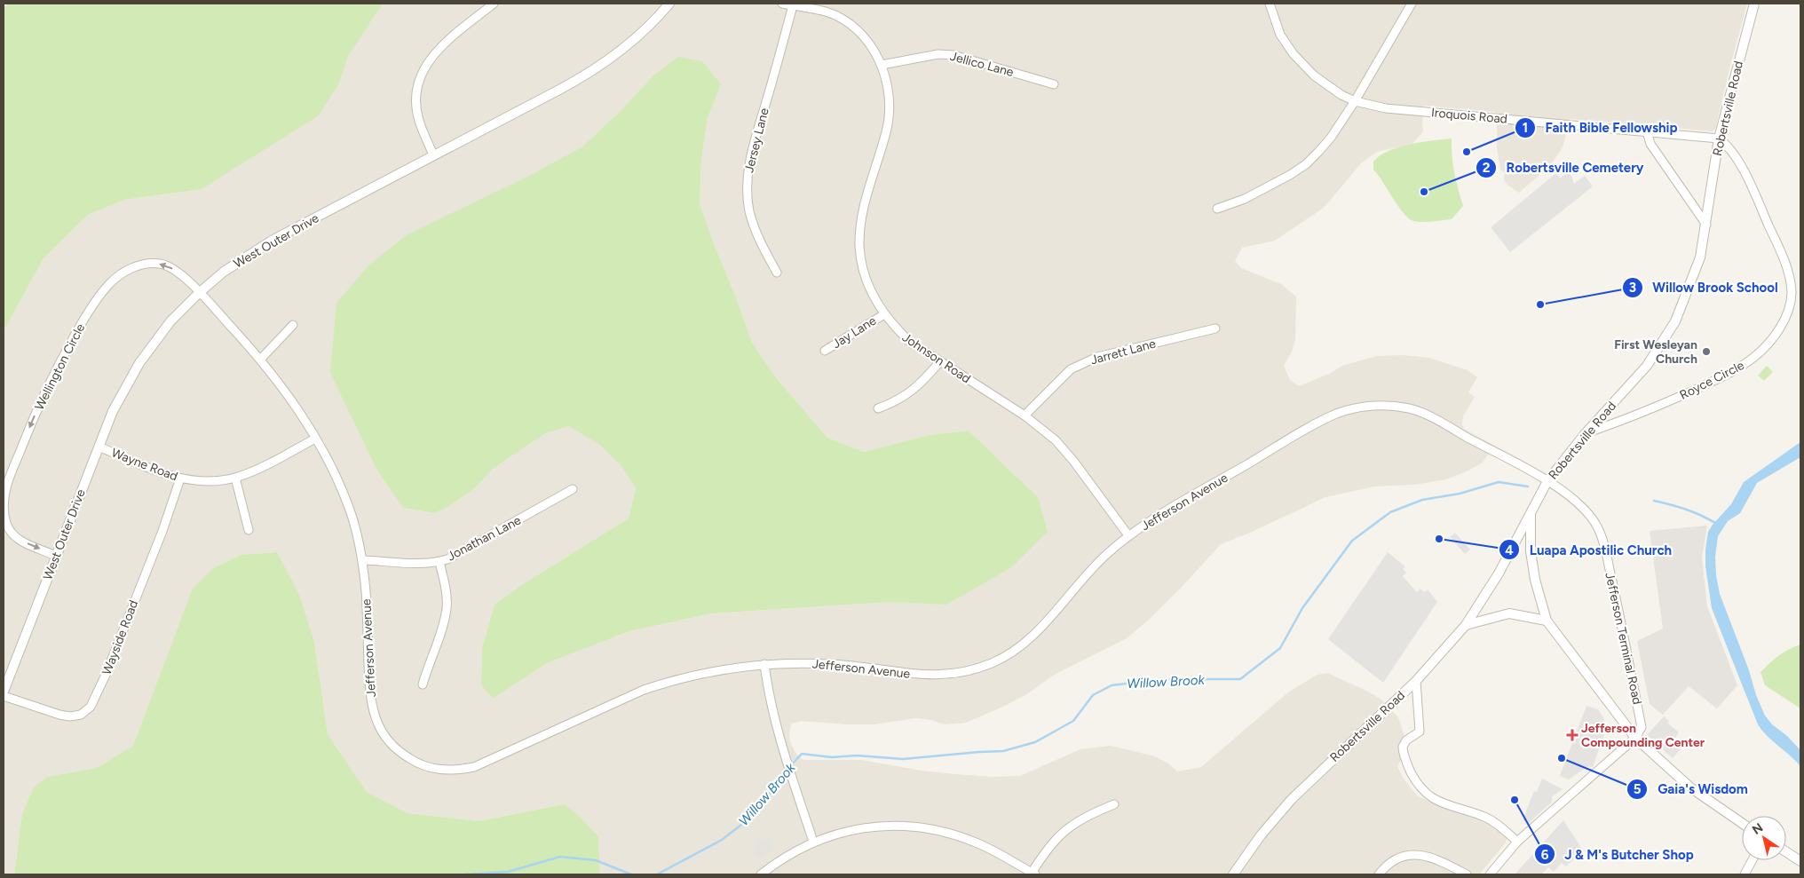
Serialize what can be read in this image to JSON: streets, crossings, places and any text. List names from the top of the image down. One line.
{"streets":{"street":["Jellico Lane","Robertsville Road","Iroquois Road","Jersey Lane","West Outer Drive","Jay Lane","Jarrett Lane","Johnson Road","Wellington Circle","Royce Circle","Wayne Road","Jefferson Avenue","Jonathan Lane","Wayside Road","Jefferson Terminal Road"]},"crossings":[["Jellico Lane","Johnson Road"],["Robertsville Road","Iroquois Road"],["Robertsville Road","Royce Circle"],["Robertsville Road","Jefferson Avenue"],["Robertsville Road","Jefferson Terminal Road"],["Iroquois Road","Royce Circle"],["Jersey Lane","Johnson Road"],["West Outer Drive","Wellington Circle"],["West Outer Drive","Wayne Road"],["West Outer Drive","Jefferson Avenue"],["Jay Lane","Johnson Road"],["Jarrett Lane","Johnson Road"],["Johnson Road","Jefferson Avenue"],["Wellington Circle","Jefferson Avenue"],["Wayne Road","Jefferson Avenue"],["Wayne Road","Wayside Road"],["Jefferson Avenue","Jonathan Lane"],["Jefferson Avenue","Jefferson Terminal Road"]],"water":["Willow Brook"],"places":{"other":["Faith Bible Fellowship","Robertsville Cemetery","Willow Brook School","First Wesleyan Church","Luapa Apostilic Church","Gaia's Wisdom","J & M's Butcher Shop"],"health":["Jefferson Compounding Center"]},"north":"top left"}
